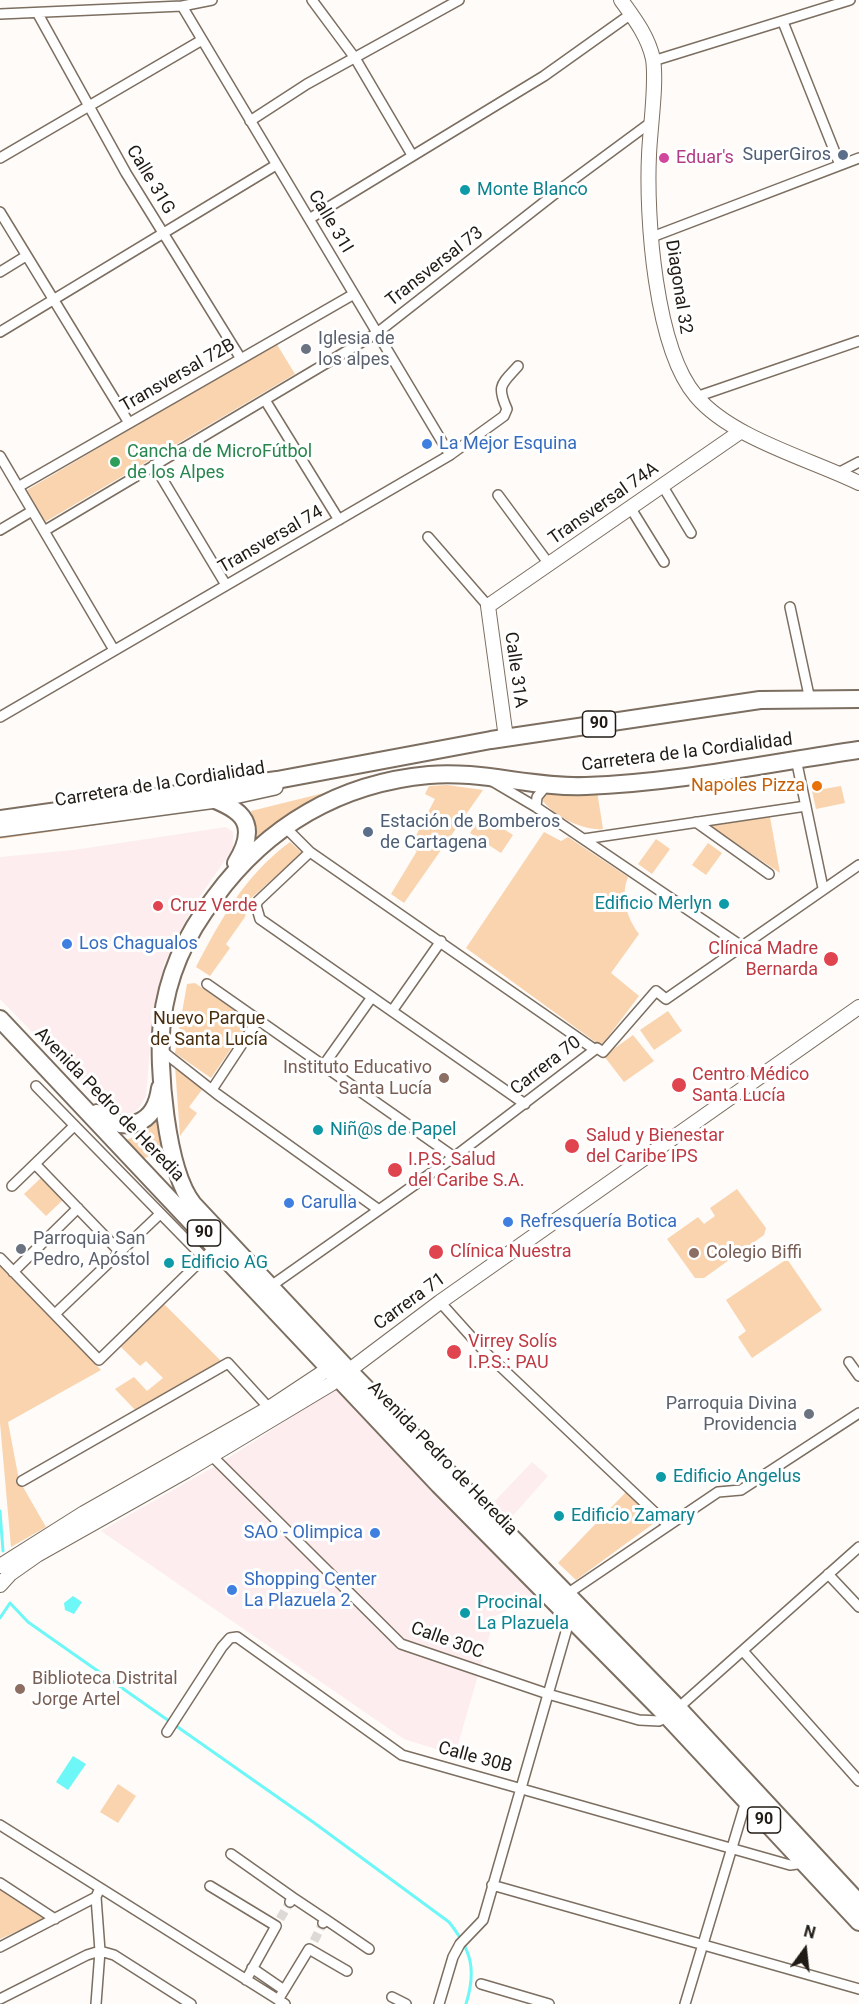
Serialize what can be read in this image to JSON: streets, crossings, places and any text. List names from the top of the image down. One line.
{"streets":{"highway":["90","Carretera de la Cordialidad","Avenida Pedro de Heredia"],"street":["Calle 31G","Calle 31I","Transversal 73","Diagonal 32","Transversal 72B","Transversal 74A","Transversal 74","Calle 31A","Carrera 70","Carrera 71","Calle 30C","Calle 30B"]},"crossings":[["Calle 31G","Transversal 72B"],["Calle 31I","Transversal 73"],["Calle 31I","Transversal 72B"],["Calle 31I","Transversal 74"],["Transversal 73","Diagonal 32"],["Diagonal 32","Transversal 74A"],["Transversal 74A","Calle 31A"],["Calle 31A","Carretera de la Cordialidad"],["90","Carretera de la Cordialidad"],["Carretera de la Cordialidad","Avenida Pedro de Heredia"],["Carrera 70","Avenida Pedro de Heredia"],["Avenida Pedro de Heredia","Carrera 71"],["Avenida Pedro de Heredia","Calle 30C"],["Avenida Pedro de Heredia","Calle 30B"],["Carrera 71","Calle 30C"]],"parks":["Nuevo Parque de Santa Lucía"],"places":["SuperGiros","Eduar's","Monte Blanco","Iglesia de los alpes","La Mejor Esquina","Cancha de MicroFútbol de los Alpes","Napoles Pizza","Estación de Bomberos de Cartagena","Edificio Merlyn","Cruz Verde","Los Chagualos","Clínica Madre Bernarda","Instituto Educativo Santa Lucía","Centro Médico Santa Lucía","Niñ@s de Papel","Salud y Bienestar del Caribe IPS","I.P.S. Salud del Caribe S.A.","Carulla","Refresquería Botica","Parroquia San Pedro, Apóstol","Clínica Nuestra","Colegio Biffi","Edificio AG","Virrey Solís I.P.S.: PAU","Parroquia Divina Providencia","Edificio Angelus","Edificio Zamary","SAO - Olimpica","Shopping Center La Plazuela 2","Procinal La Plazuela","Biblioteca Distrital Jorge Artel"],"north":"top"}
